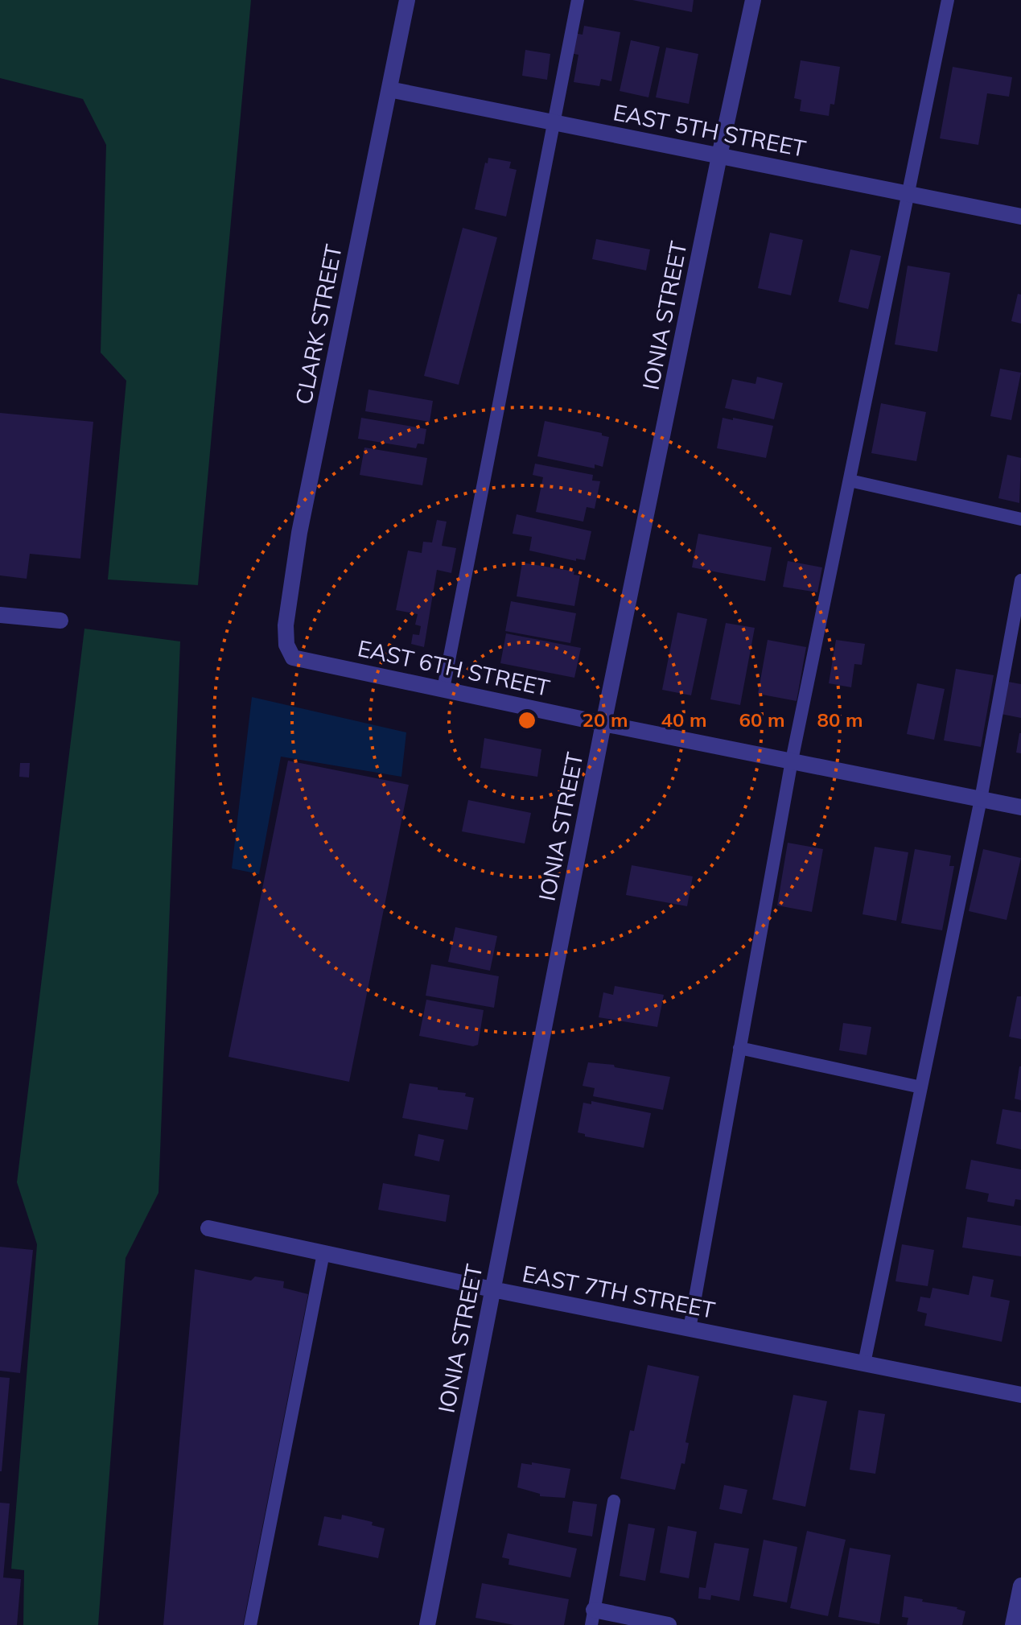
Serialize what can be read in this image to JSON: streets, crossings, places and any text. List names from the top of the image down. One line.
{"streets":{"street":["EAST 5TH STREET","IONIA STREET","CLARK STREET","EAST 6TH STREET","EAST 7TH STREET"]},"crossings":[["EAST 5TH STREET","IONIA STREET"],["EAST 5TH STREET","CLARK STREET"],["IONIA STREET","EAST 6TH STREET"],["IONIA STREET","EAST 7TH STREET"],["CLARK STREET","EAST 6TH STREET"]],"rings":["20 m","40 m","60 m","80 m"]}
